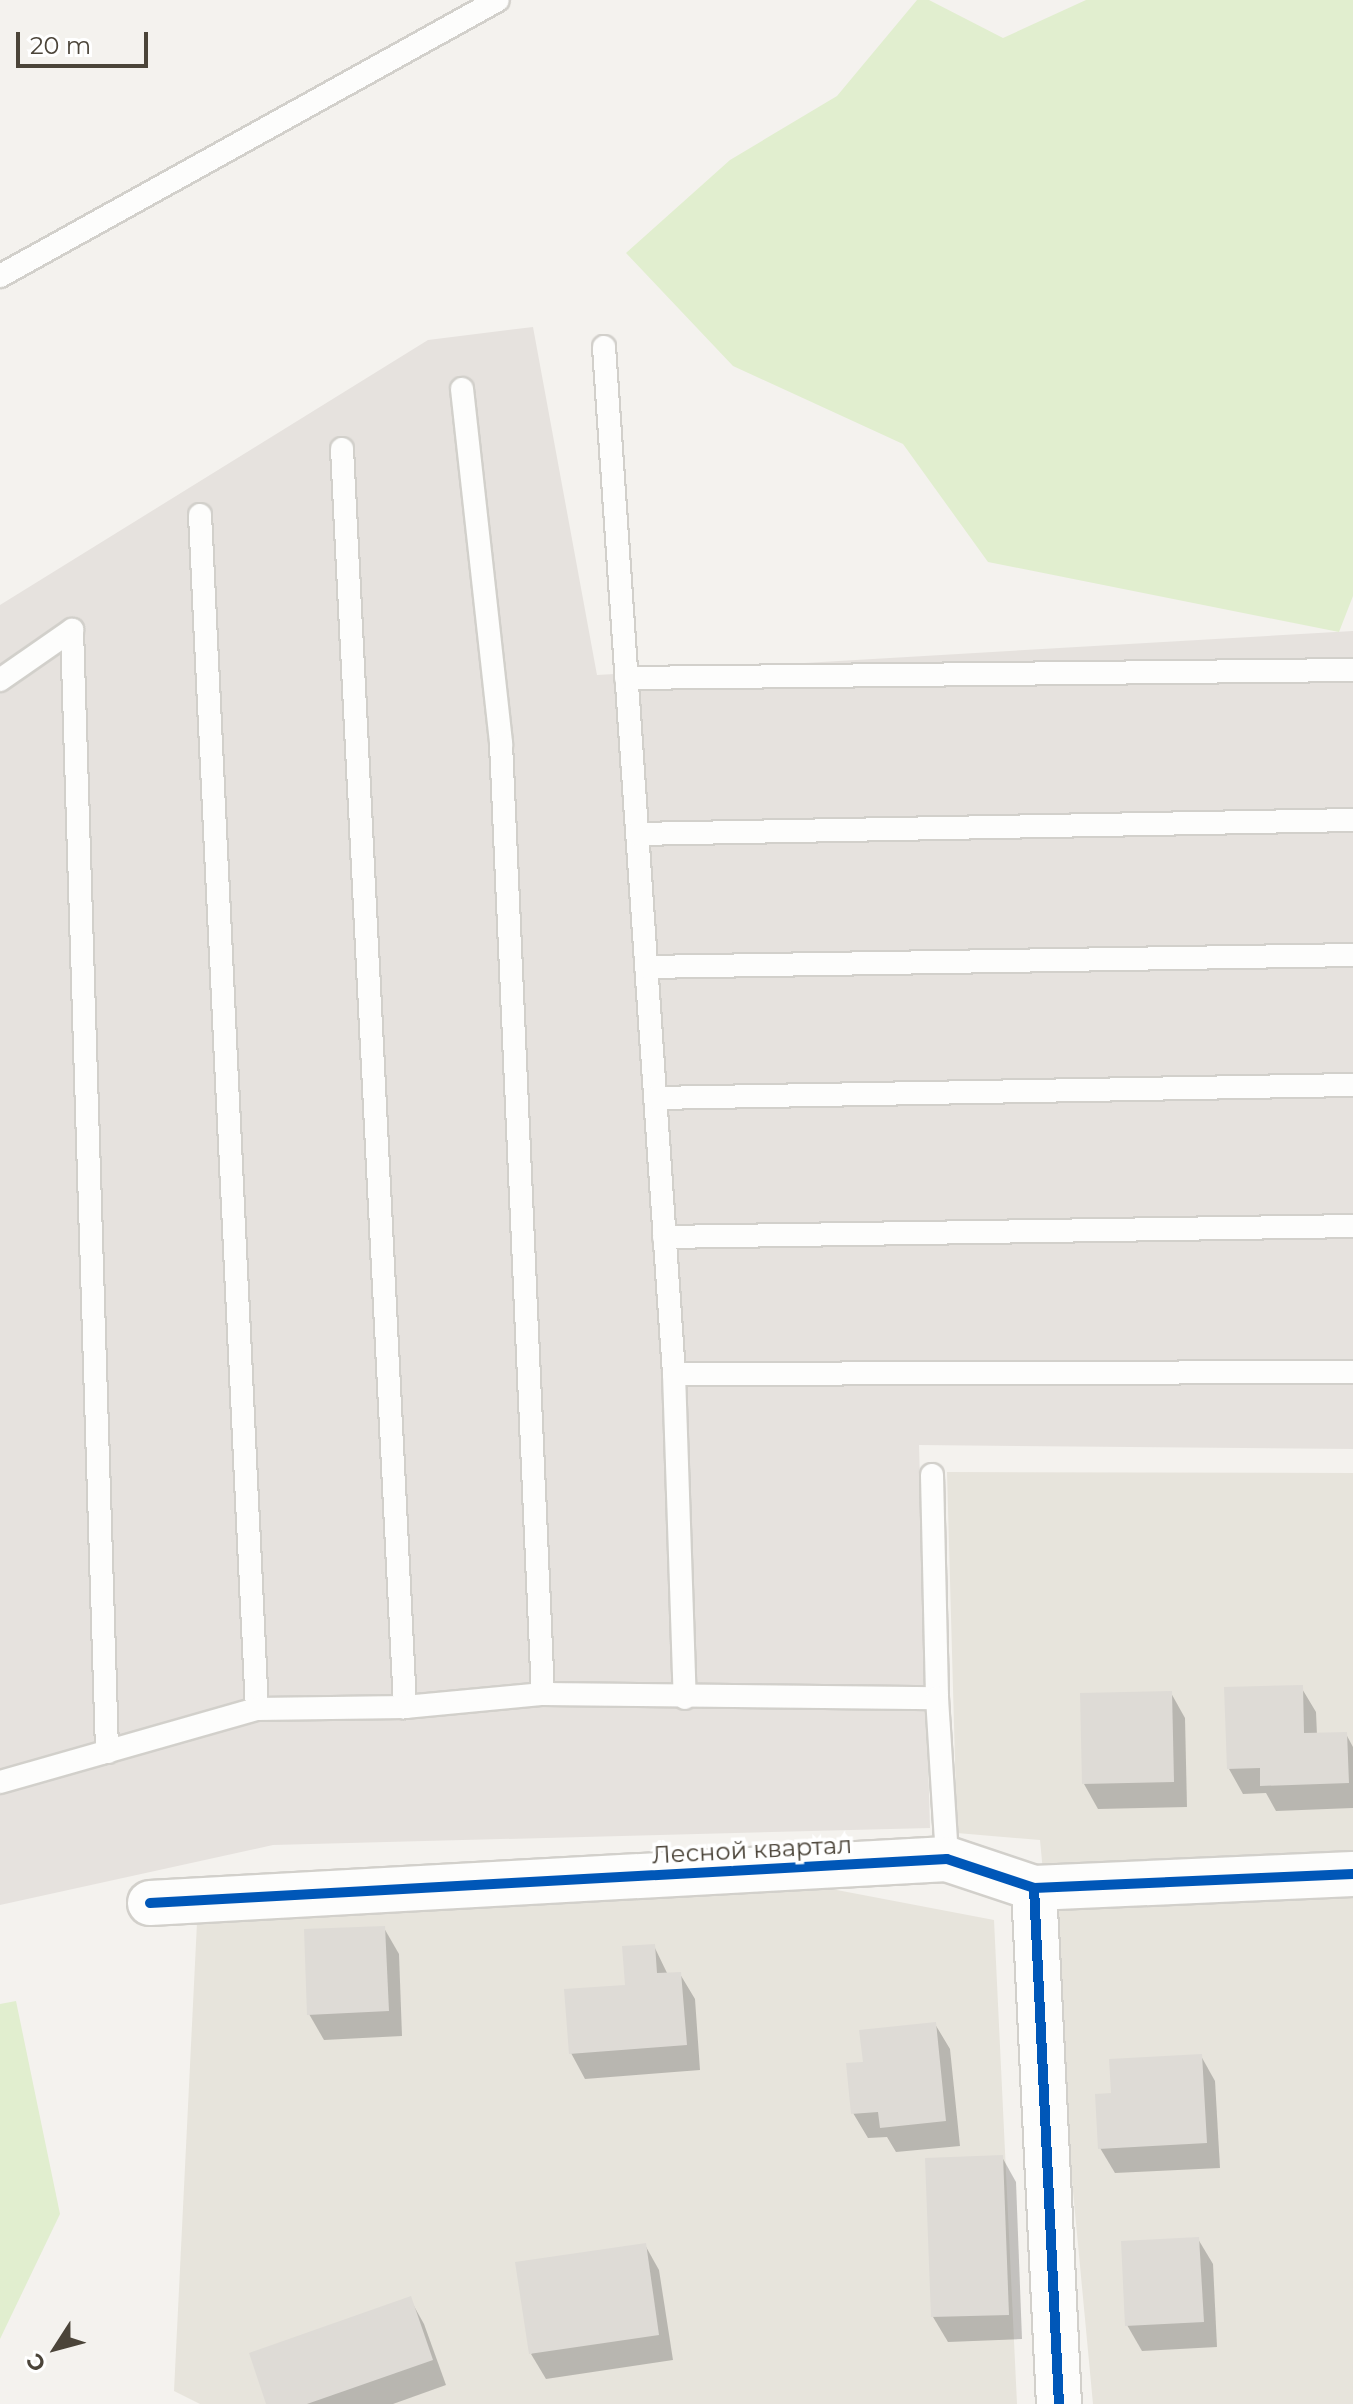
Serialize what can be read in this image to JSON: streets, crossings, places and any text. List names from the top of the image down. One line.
{"streets":{"street":["Лесной квартал"]},"scale_bar":"20 m","north":"bottom left"}
